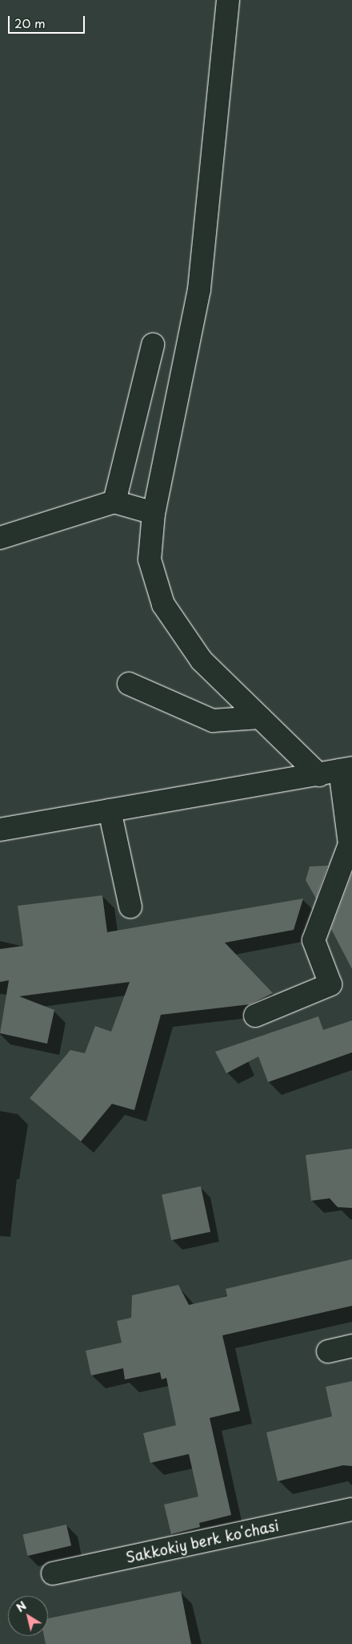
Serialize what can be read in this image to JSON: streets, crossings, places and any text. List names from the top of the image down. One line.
{"streets":{"street":["Sakkokiy berk koʻchasi"]},"scale_bar":"20 m","north":"top left"}
